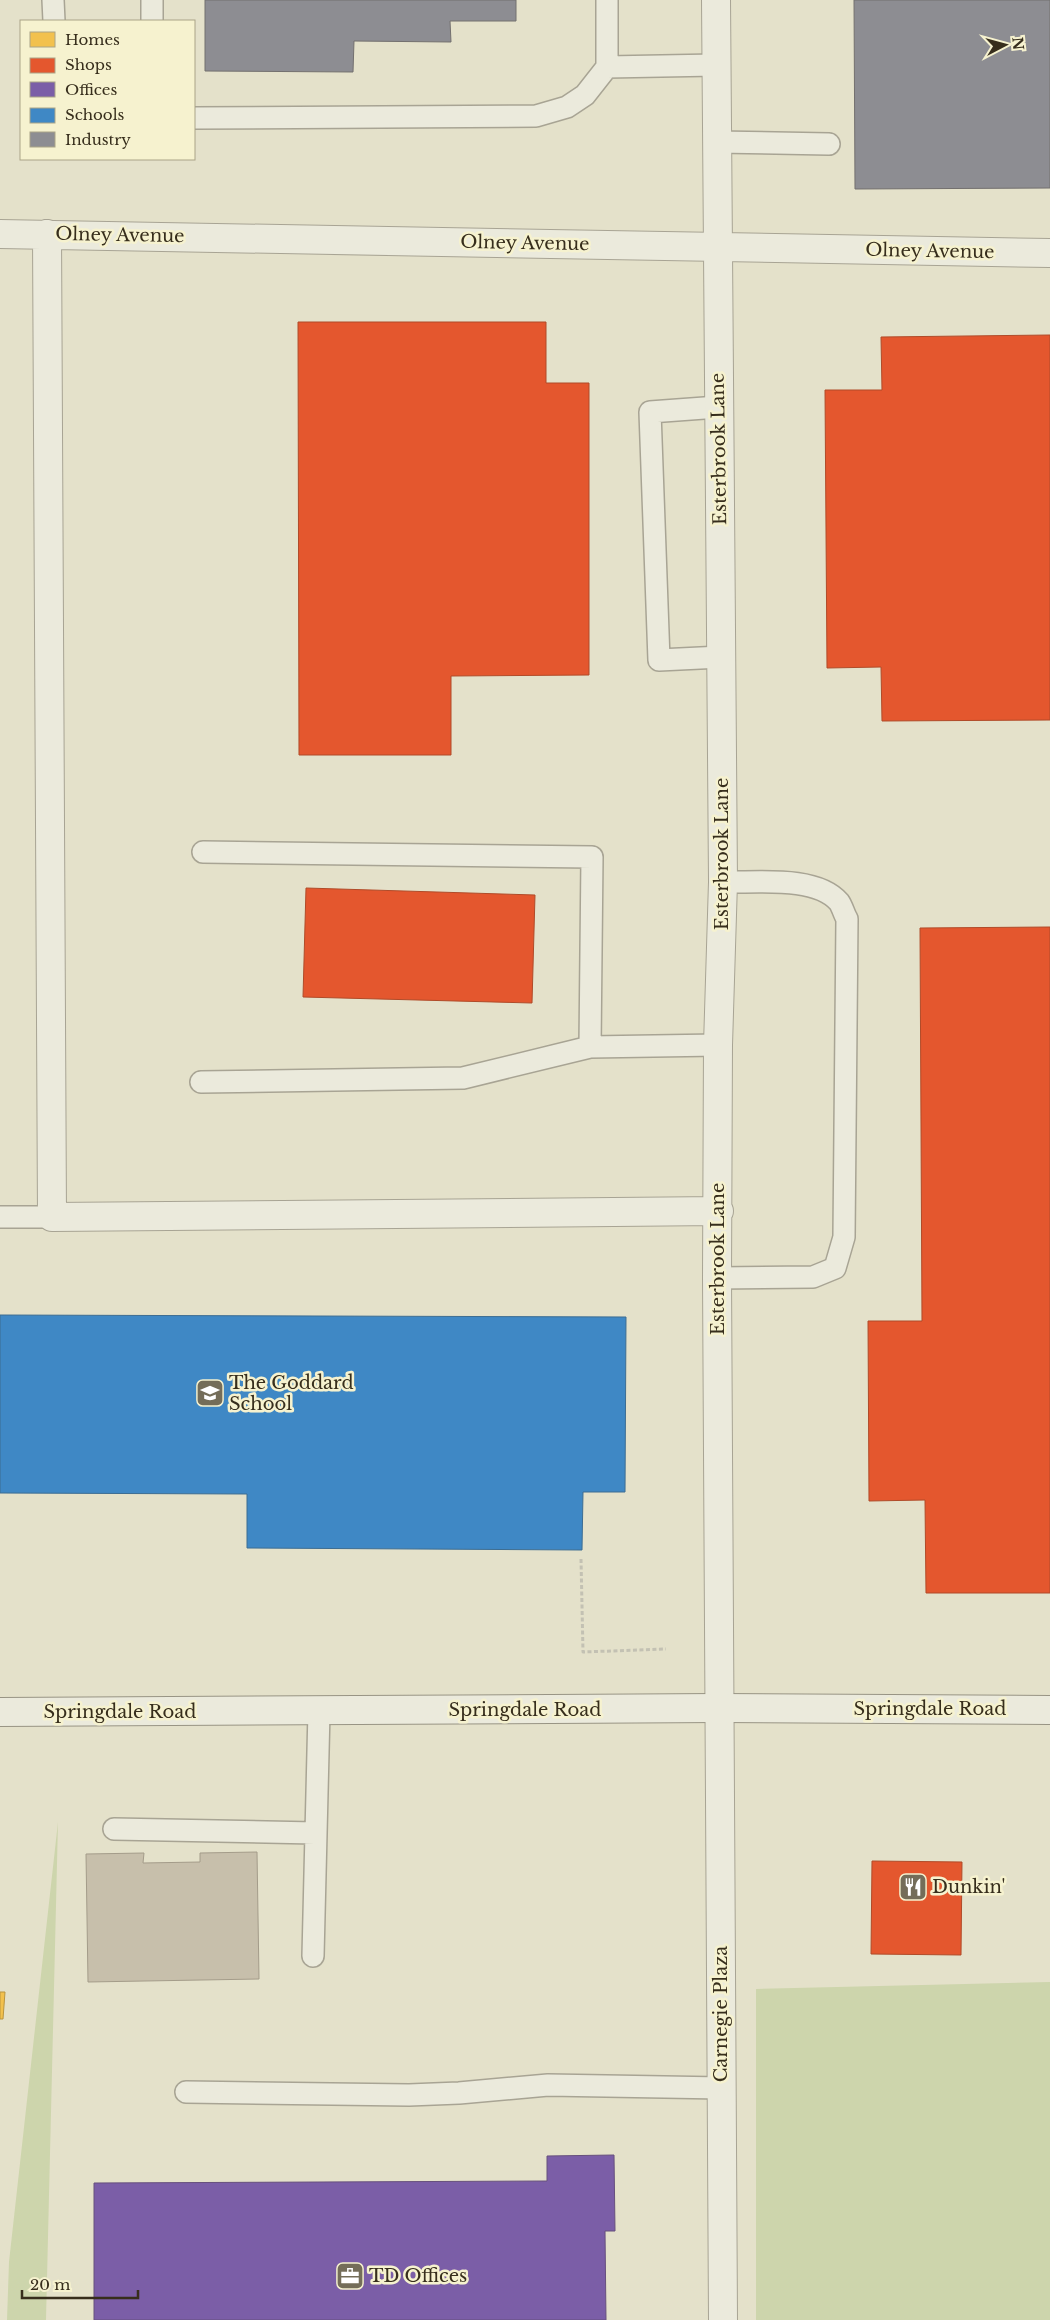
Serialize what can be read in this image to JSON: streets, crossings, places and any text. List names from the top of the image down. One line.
{"streets":{"street":["Olney Avenue","Esterbrook Lane","Springdale Road","Carnegie Plaza"]},"crossings":[["Olney Avenue","Esterbrook Lane"],["Esterbrook Lane","Springdale Road"],["Esterbrook Lane","Carnegie Plaza"],["Springdale Road","Carnegie Plaza"]],"places":{"school or university":["The Goddard School"],"restaurant":["Dunkin'"],"office":["TD Offices"]},"legend":["Homes","Shops","Offices","Schools","Industry"],"scale_bar":"20 m","north":"right"}
